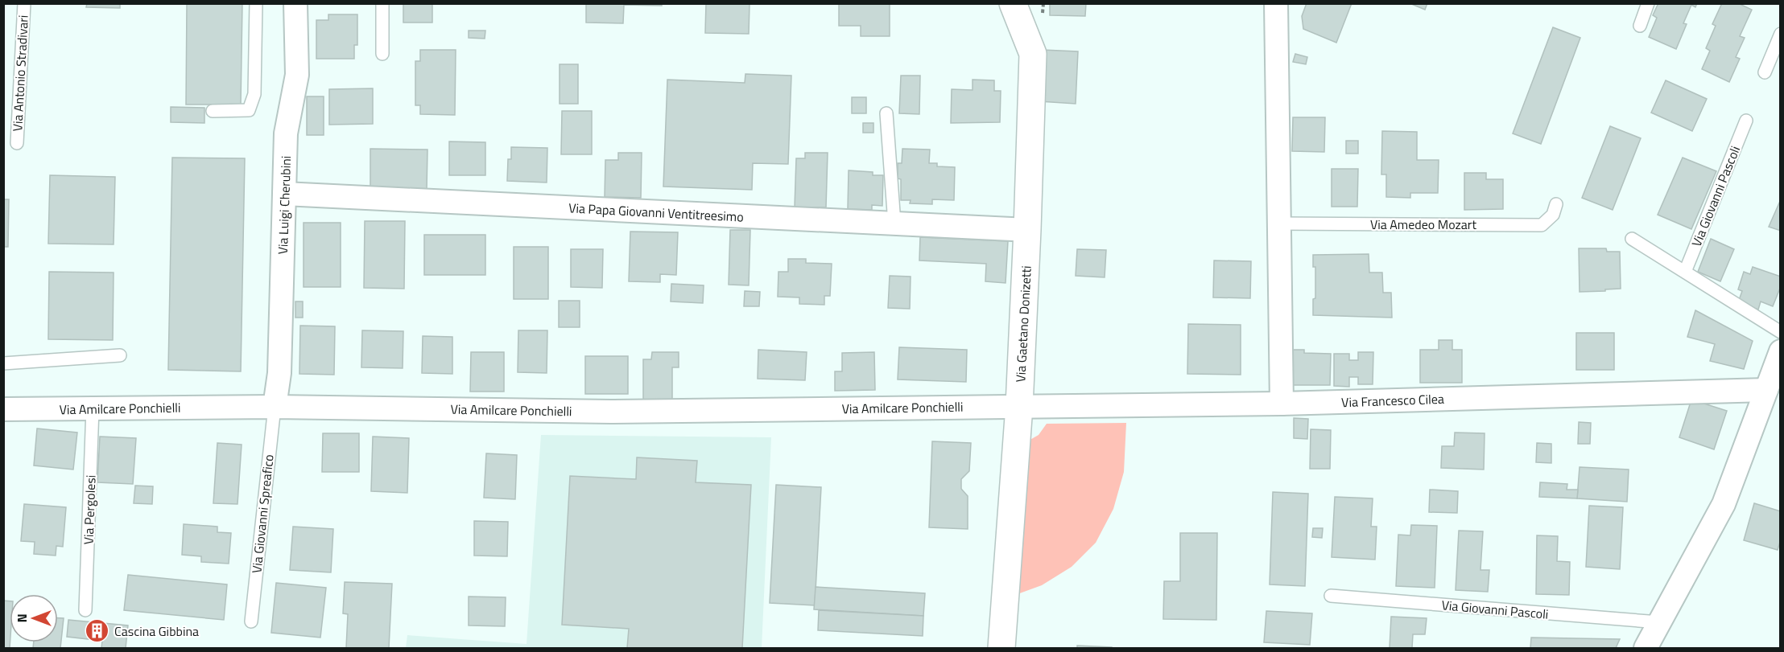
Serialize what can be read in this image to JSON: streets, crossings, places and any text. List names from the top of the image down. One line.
{"streets":{"street":["Via Luigi Cherubini","Via Papa Giovanni Ventitreesimo","Via Gaetano Donizetti","Via Francesco Cilea","Via Amilcare Ponchielli"],"lane":["Via Antonio Stradivari","Via Giovanni Pascoli","Via Amedeo Mozart","Via Pergolesi","Via Giovanni Spreafico"]},"crossings":[["Via Luigi Cherubini","Via Papa Giovanni Ventitreesimo"],["Via Luigi Cherubini","Via Amilcare Ponchielli"],["Via Luigi Cherubini","Via Giovanni Spreafico"],["Via Papa Giovanni Ventitreesimo","Via Gaetano Donizetti"],["Via Gaetano Donizetti","Via Francesco Cilea"],["Via Gaetano Donizetti","Via Amilcare Ponchielli"],["Via Francesco Cilea","Via Amilcare Ponchielli"],["Via Amilcare Ponchielli","Via Pergolesi"],["Via Amilcare Ponchielli","Via Giovanni Spreafico"]],"places":{"building":["Cascina Gibbina"]},"north":"left"}
